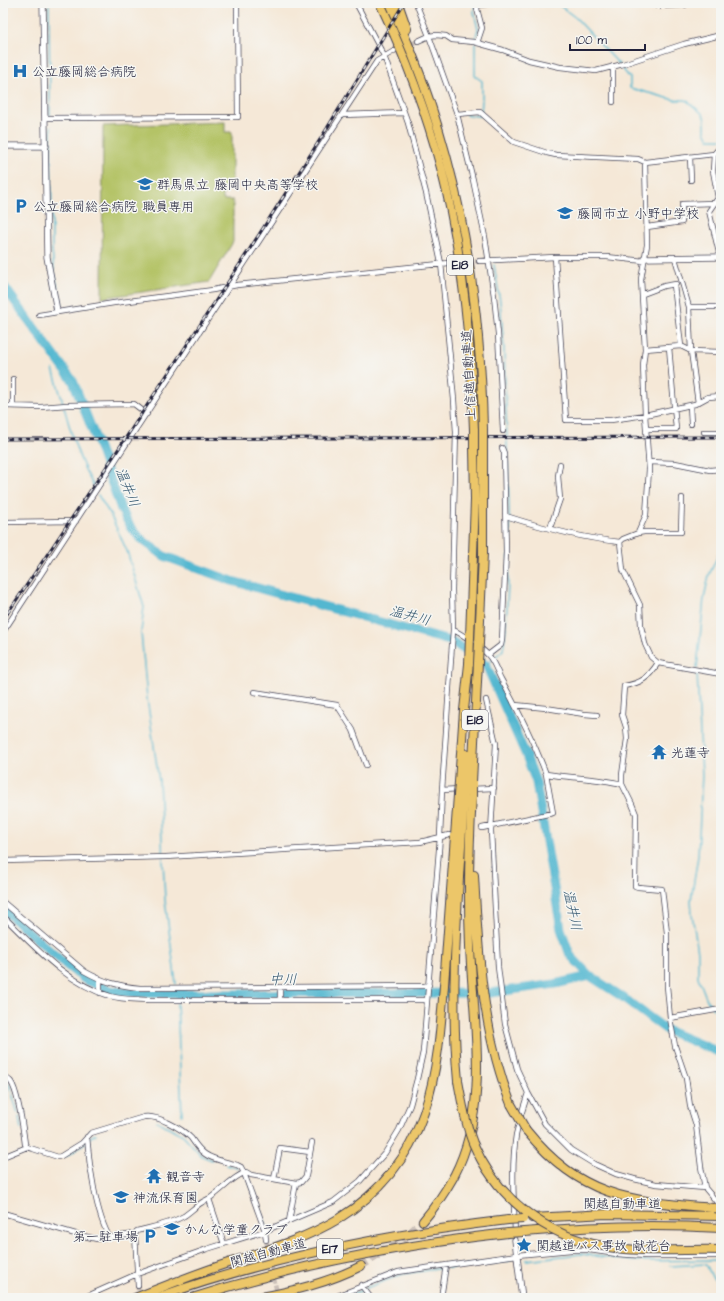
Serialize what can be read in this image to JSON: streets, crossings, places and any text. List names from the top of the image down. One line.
{"streets":{"highway":["E18","上信越自動車道","関越自動車道","E17"]},"water":["温井川","中川"],"places":{"hospital":["公立藤岡総合病院"],"school or university":["群馬県立 藤岡中央高等学校","藤岡市立 小野中学校","神流保育園","かんな学童クラブ"],"parking":["公立藤岡総合病院 職員専用","第一駐車場"],"temple":["光蓮寺","観音寺"],"place":["関越道バス事故 献花台"]},"scale_bar":"100 m"}
